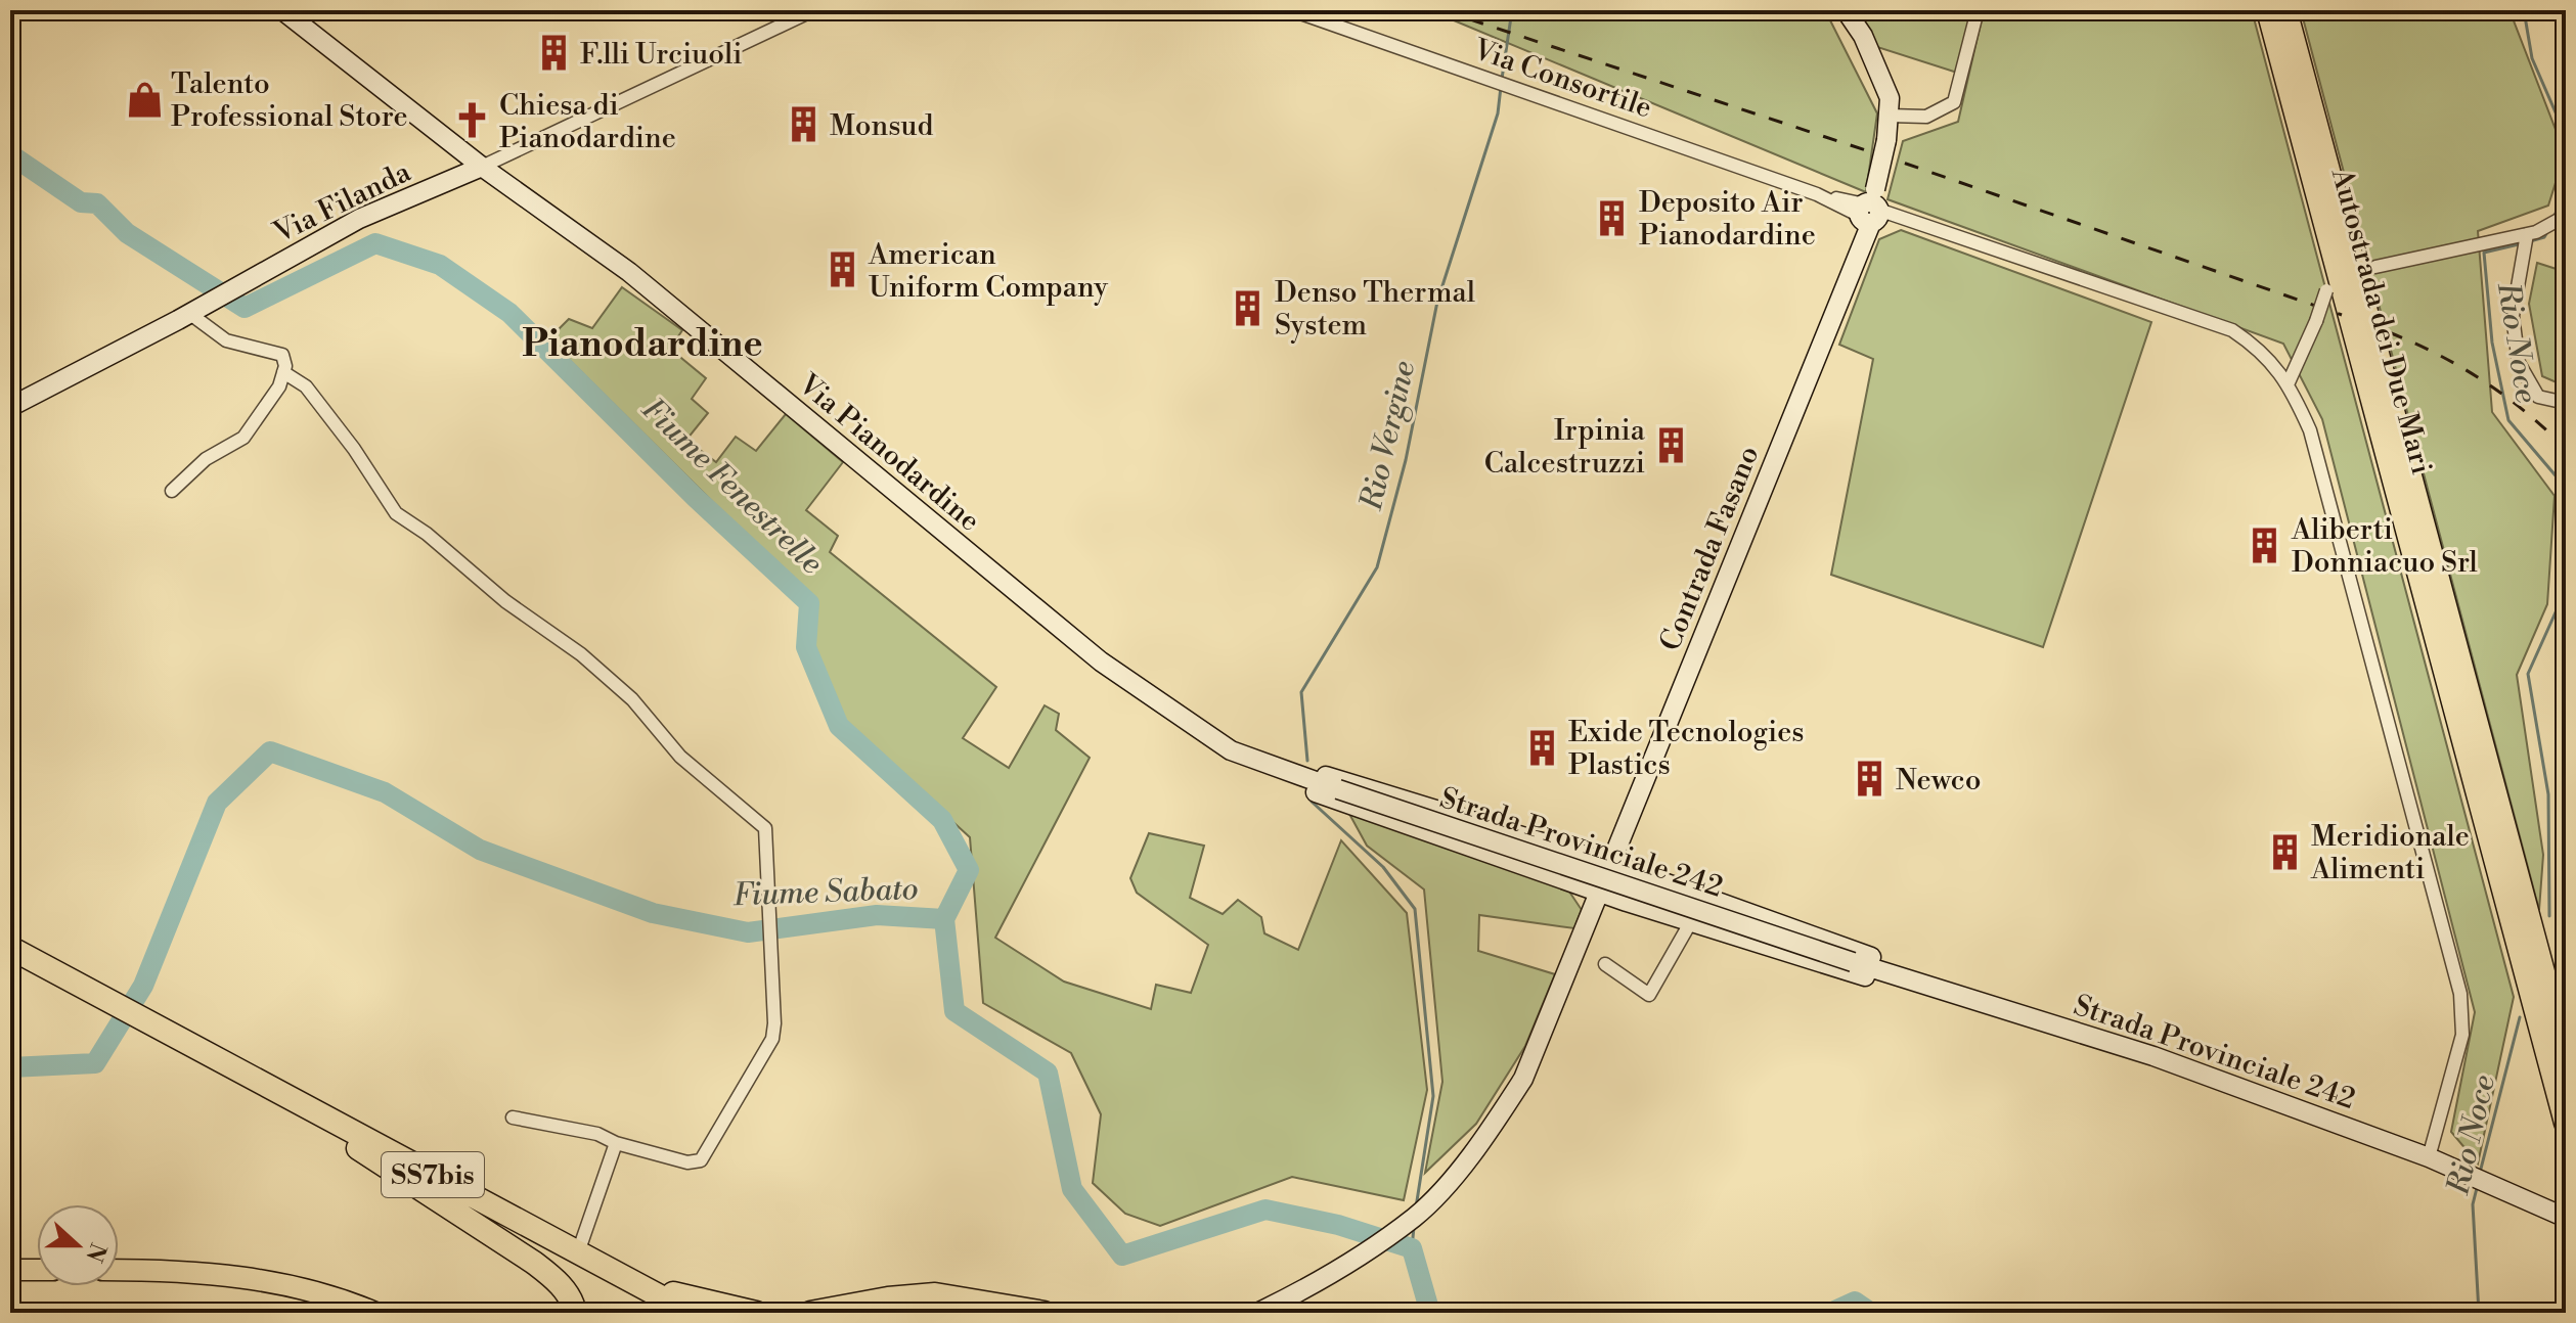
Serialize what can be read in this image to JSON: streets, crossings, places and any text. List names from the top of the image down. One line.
{"streets":{"highway":["Autostrada dei Due Mari","SS7bis"],"street":["Via Consortile","Via Filanda","Via Pianodardine","Contrada Fasano","Strada Provinciale 242"]},"crossings":[["Via Consortile","Contrada Fasano"],["Via Consortile","Strada Provinciale 242"],["Via Filanda","Via Pianodardine"],["Via Pianodardine","Strada Provinciale 242"]],"districts":["Pianodardine"],"water":["Rio Noce","Rio Vergine","Fiume Fenestrelle","Fiume Sabato"],"places":{"building":["F.lli Urciuoli","Monsud","Deposito Air Pianodardine","American Uniform Company","Denso Thermal System","Irpinia Calcestruzzi","Aliberti Donniacuo Srl","Exide Tecnologies Plastics","Newco","Meridionale Alimenti"],"shop":["Talento Professional Store"],"church":["Chiesa di Pianodardine"]},"north":"right"}
